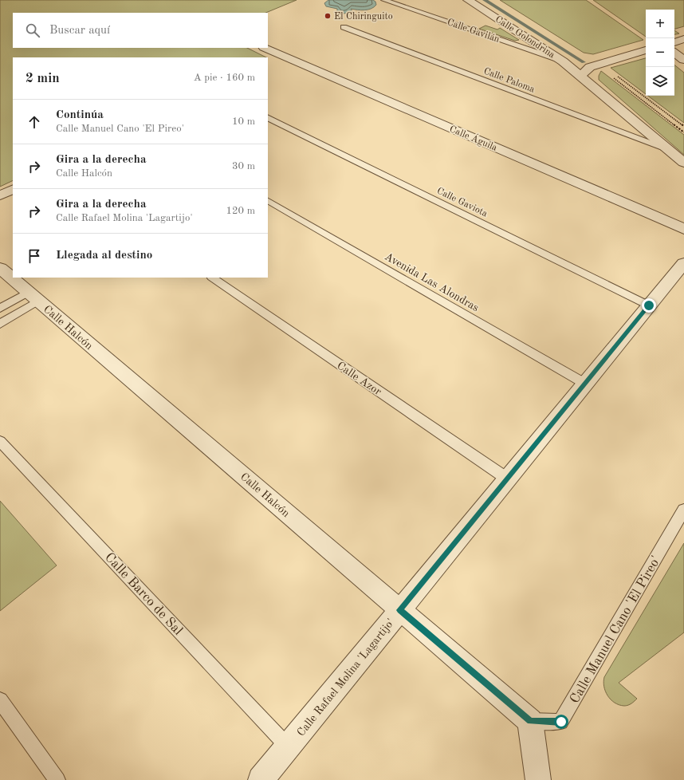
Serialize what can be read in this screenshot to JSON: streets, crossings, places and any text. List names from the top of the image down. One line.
{"streets":{"street":["Calle Golondrina","Calle Águila","Calle Halcón","Calle Rafael Molina 'Lagartijo'"],"lane":["Calle Gavilán","Calle Paloma","Calle Gaviota","Avenida Las Alondras","Calle Azor","Calle Barco de Sal","Calle Manuel Cano 'El Pireo'"]},"crossings":[["Calle Gavilán","Calle Golondrina"],["Calle Gaviota","Calle Rafael Molina 'Lagartijo'"],["Avenida Las Alondras","Calle Rafael Molina 'Lagartijo'"],["Calle Halcón","Calle Manuel Cano 'El Pireo'"],["Calle Halcón","Calle Rafael Molina 'Lagartijo'"],["Calle Azor","Calle Rafael Molina 'Lagartijo'"],["Calle Barco de Sal","Calle Rafael Molina 'Lagartijo'"]],"places":["El Chiringuito"],"page":{"map_buttons":["+","−"],"search":"Buscar aquí","heading":["2 min","A pie · 160 m"],"list":[["Continúa","Calle Manuel Cano 'El Pireo'","10 m"],["Gira a la derecha","Calle Halcón","30 m"],["Gira a la derecha","Calle Rafael Molina 'Lagartijo'","120 m"],"Llegada al destino"]}}
